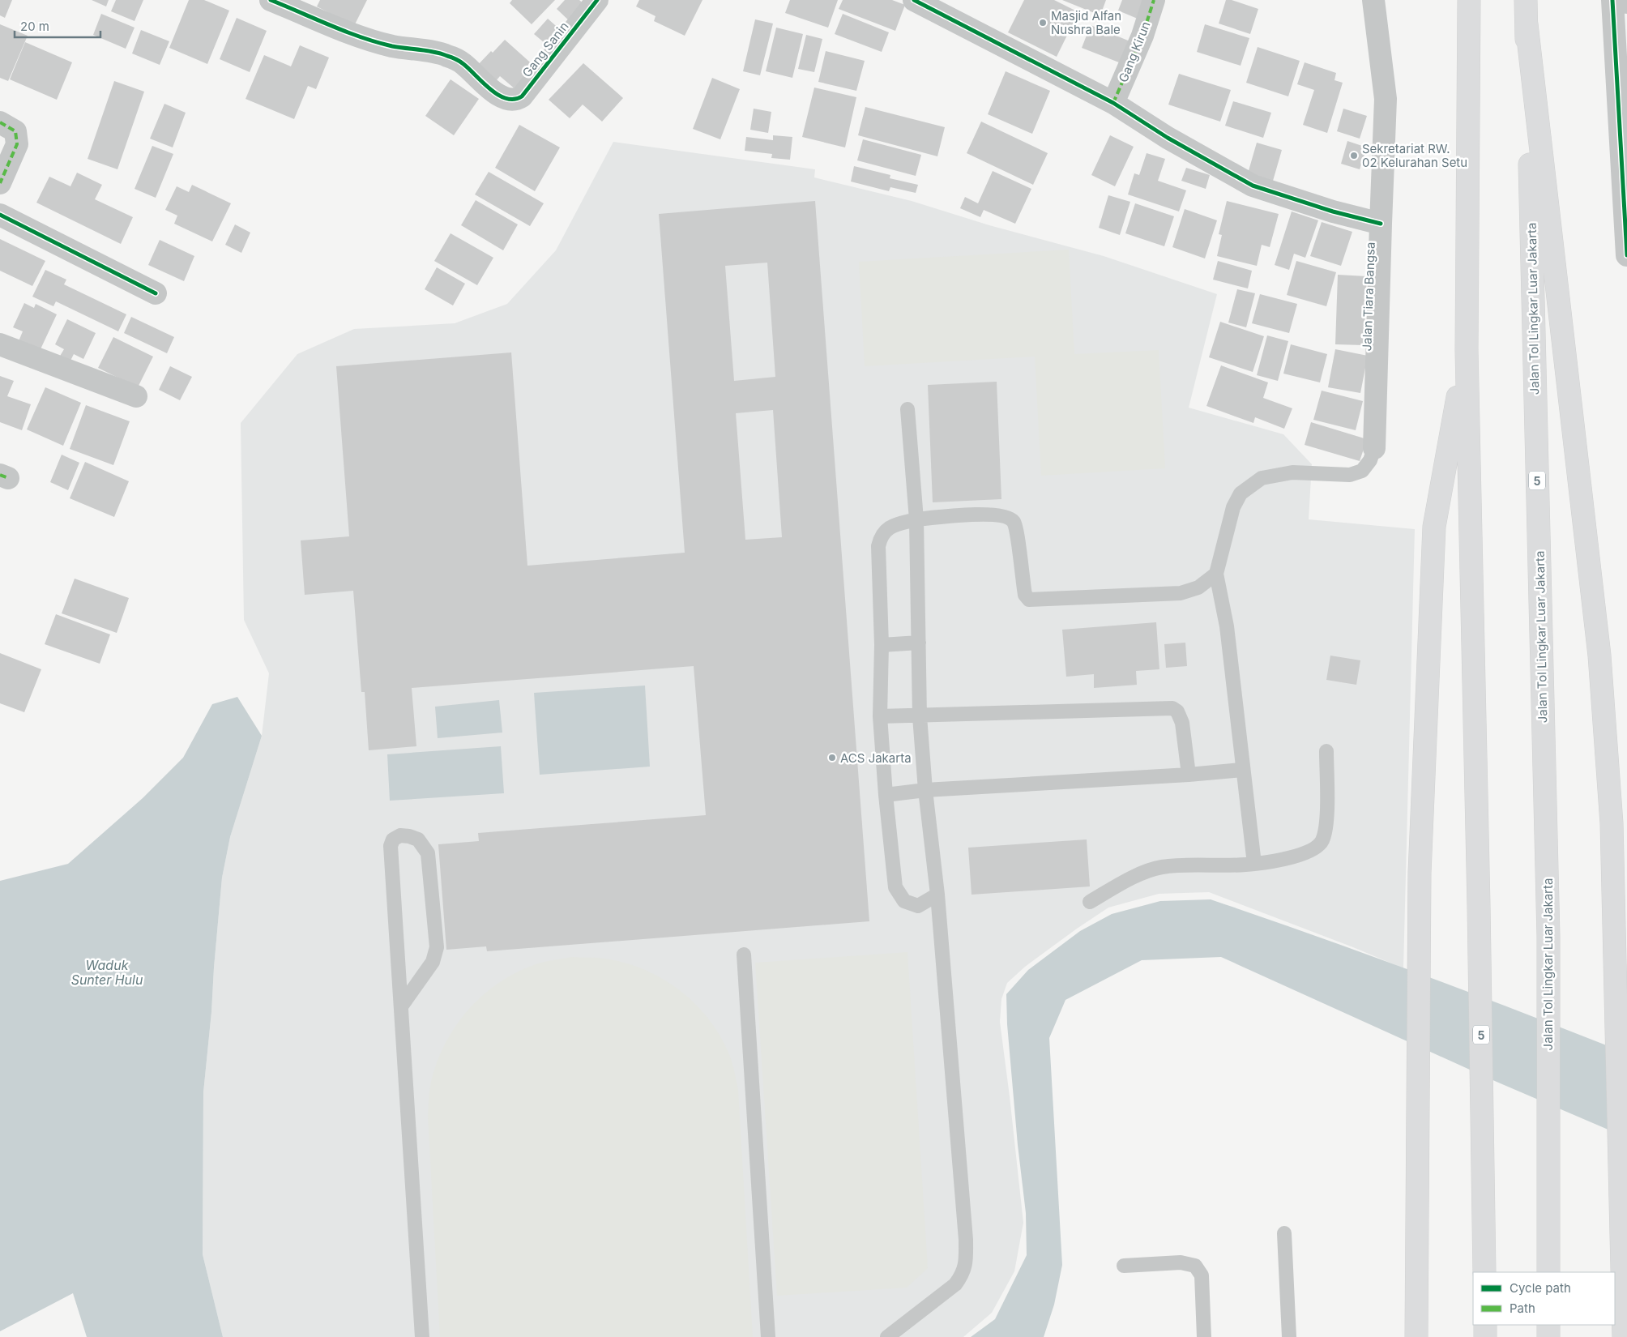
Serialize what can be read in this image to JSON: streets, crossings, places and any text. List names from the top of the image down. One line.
{"streets":{"highway":["Jalan Tol Lingkar Luar Jakarta","5"],"street":["Gang Sanin","Gang Kirun","Jalan Tiara Bangsa"]},"water":["Waduk Sunter Hulu"],"places":["Masjid Alfan Nushra Bale","Sekretariat RW. 02 Kelurahan Setu","ACS Jakarta"],"legend":["Cycle path","Path"],"scale_bar":"20 m"}
